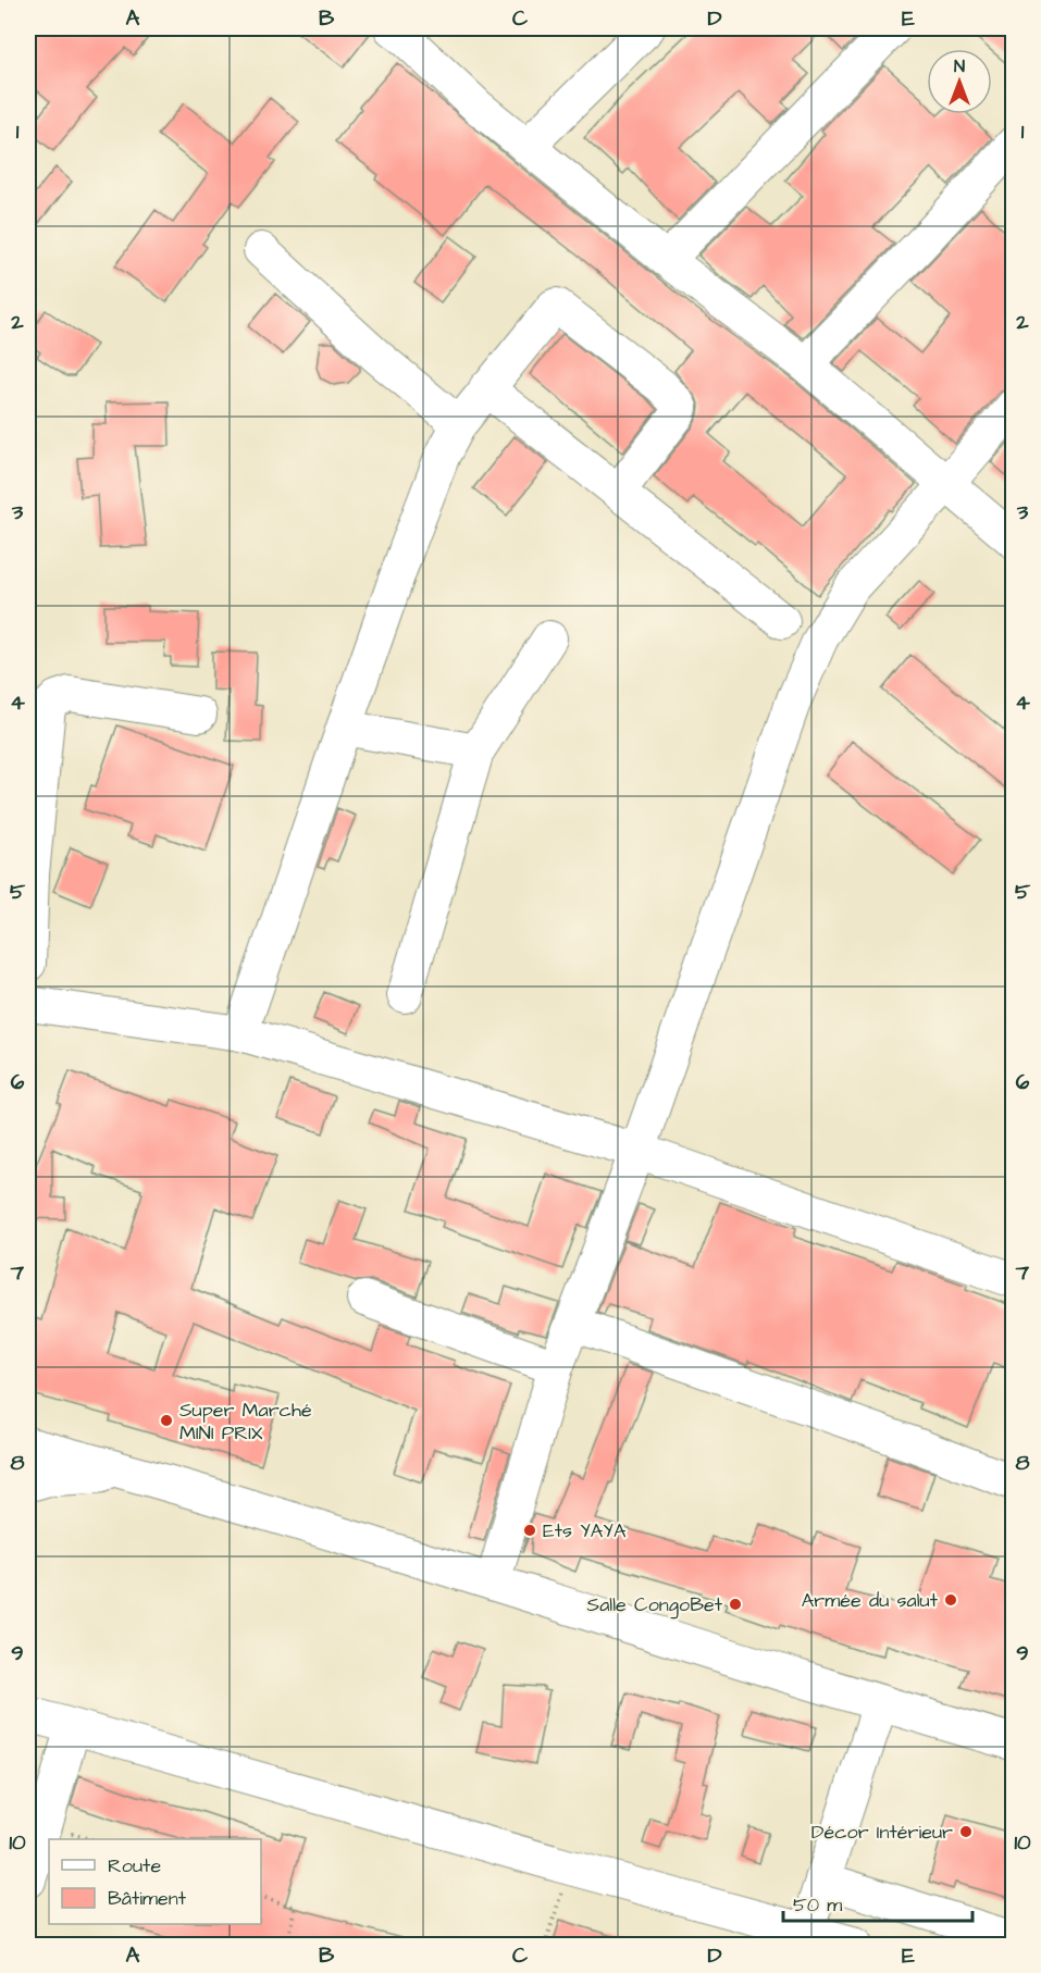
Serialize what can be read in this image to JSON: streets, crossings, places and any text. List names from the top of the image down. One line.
{"places":["Super Marché MINI PRIX","Ets YAYA","Armée du salut","Salle CongoBet","Décor Intérieur"],"legend":["Route","Bâtiment"],"scale_bar":"50 m","north":"top","grid":{"columns":["A","B","C","D","E"],"rows":["1","2","3","4","5","6","7","8","9","10"]}}
